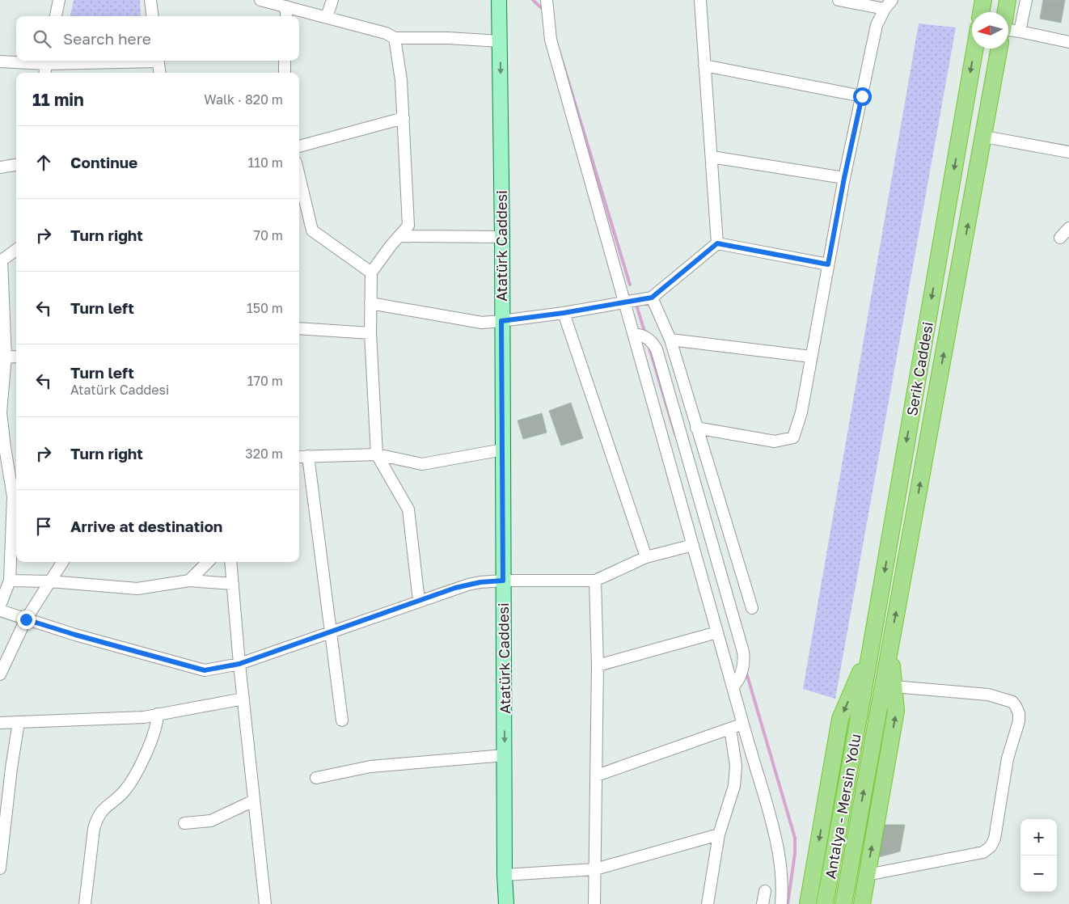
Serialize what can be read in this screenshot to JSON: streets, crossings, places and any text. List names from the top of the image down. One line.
{"streets":{"highway":["Serik Caddesi","Antalya - Mersin Yolu"],"main road":["Atatürk Caddesi"]},"crossings":[["Serik Caddesi","Antalya - Mersin Yolu"]],"one_way":["Atatürk Caddesi"],"north":"left","page":{"search":"Search here","heading":["11 min","Walk · 820 m"],"list":[["Continue","110 m"],["Turn right","70 m"],["Turn left","150 m"],["Turn left","Atatürk Caddesi","170 m"],["Turn right","320 m"],"Arrive at destination"],"map_buttons":["+","−"]}}
